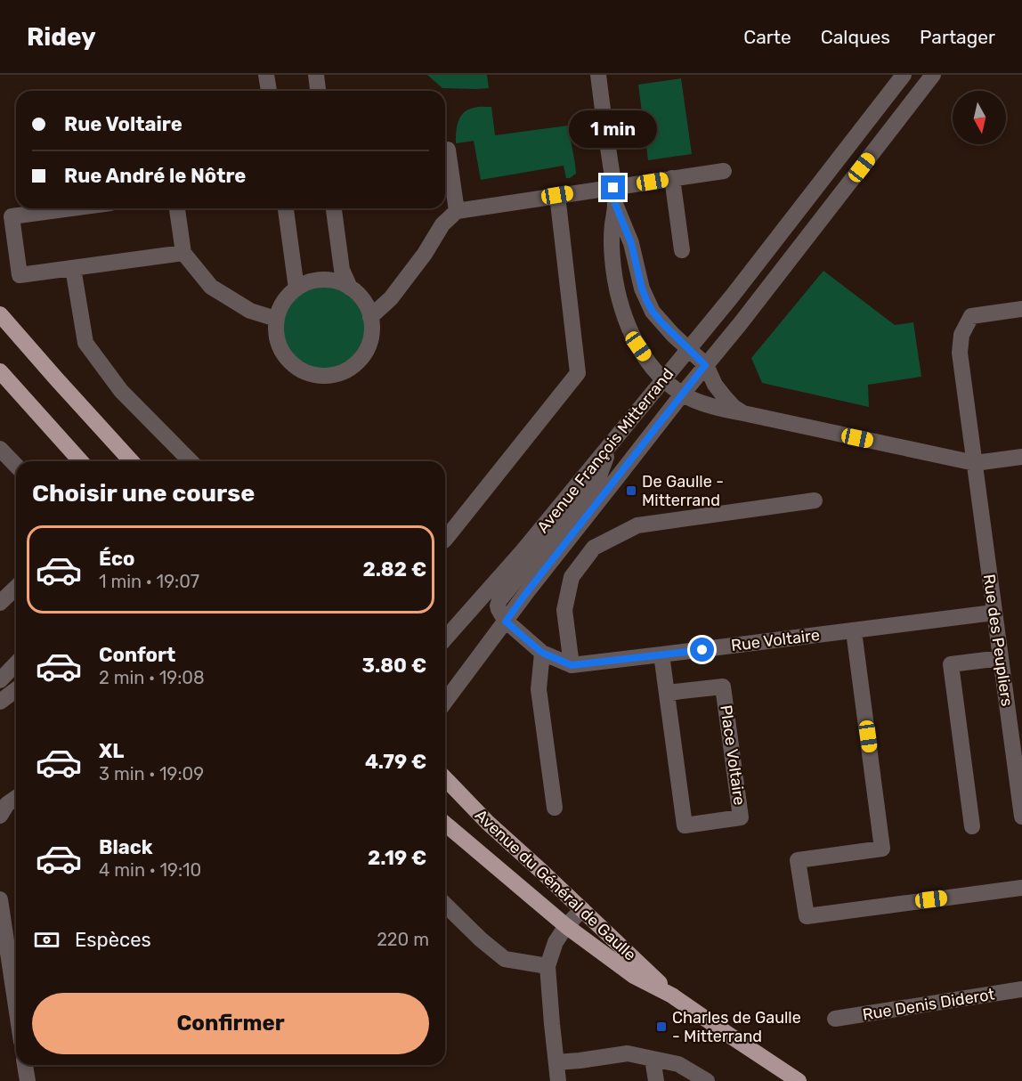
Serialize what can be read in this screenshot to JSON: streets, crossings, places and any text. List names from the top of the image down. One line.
{"streets":{"main road":["Avenue du Général de Gaulle"],"street":["Avenue François Mitterrand","Rue Voltaire","Rue des Peupliers","Place Voltaire","Rue Denis Diderot"]},"crossings":[["Avenue François Mitterrand","Rue Voltaire"],["Rue Voltaire","Rue des Peupliers"],["Rue Voltaire","Place Voltaire"]],"places":{"transit":["De Gaulle - Mitterrand","Charles de Gaulle - Mitterrand"]},"north":"bottom","page":{"header":"Ridey","nav":["Carte","Calques","Partager"],"banner":["Rue Voltaire","Rue André le Nôtre"],"bubble":"1 min","heading":"Choisir une course","list":[{"name":"Éco","note":"1 min · 19:07","value":"2.82 €"},{"name":"Confort","note":"2 min · 19:08","value":"3.80 €"},{"name":"XL","note":"3 min · 19:09","value":"4.79 €"},{"name":"Black","note":"4 min · 19:10","value":"2.19 €"}],"pay":["Espèces","220 m"],"buttons":"Confirmer"}}
